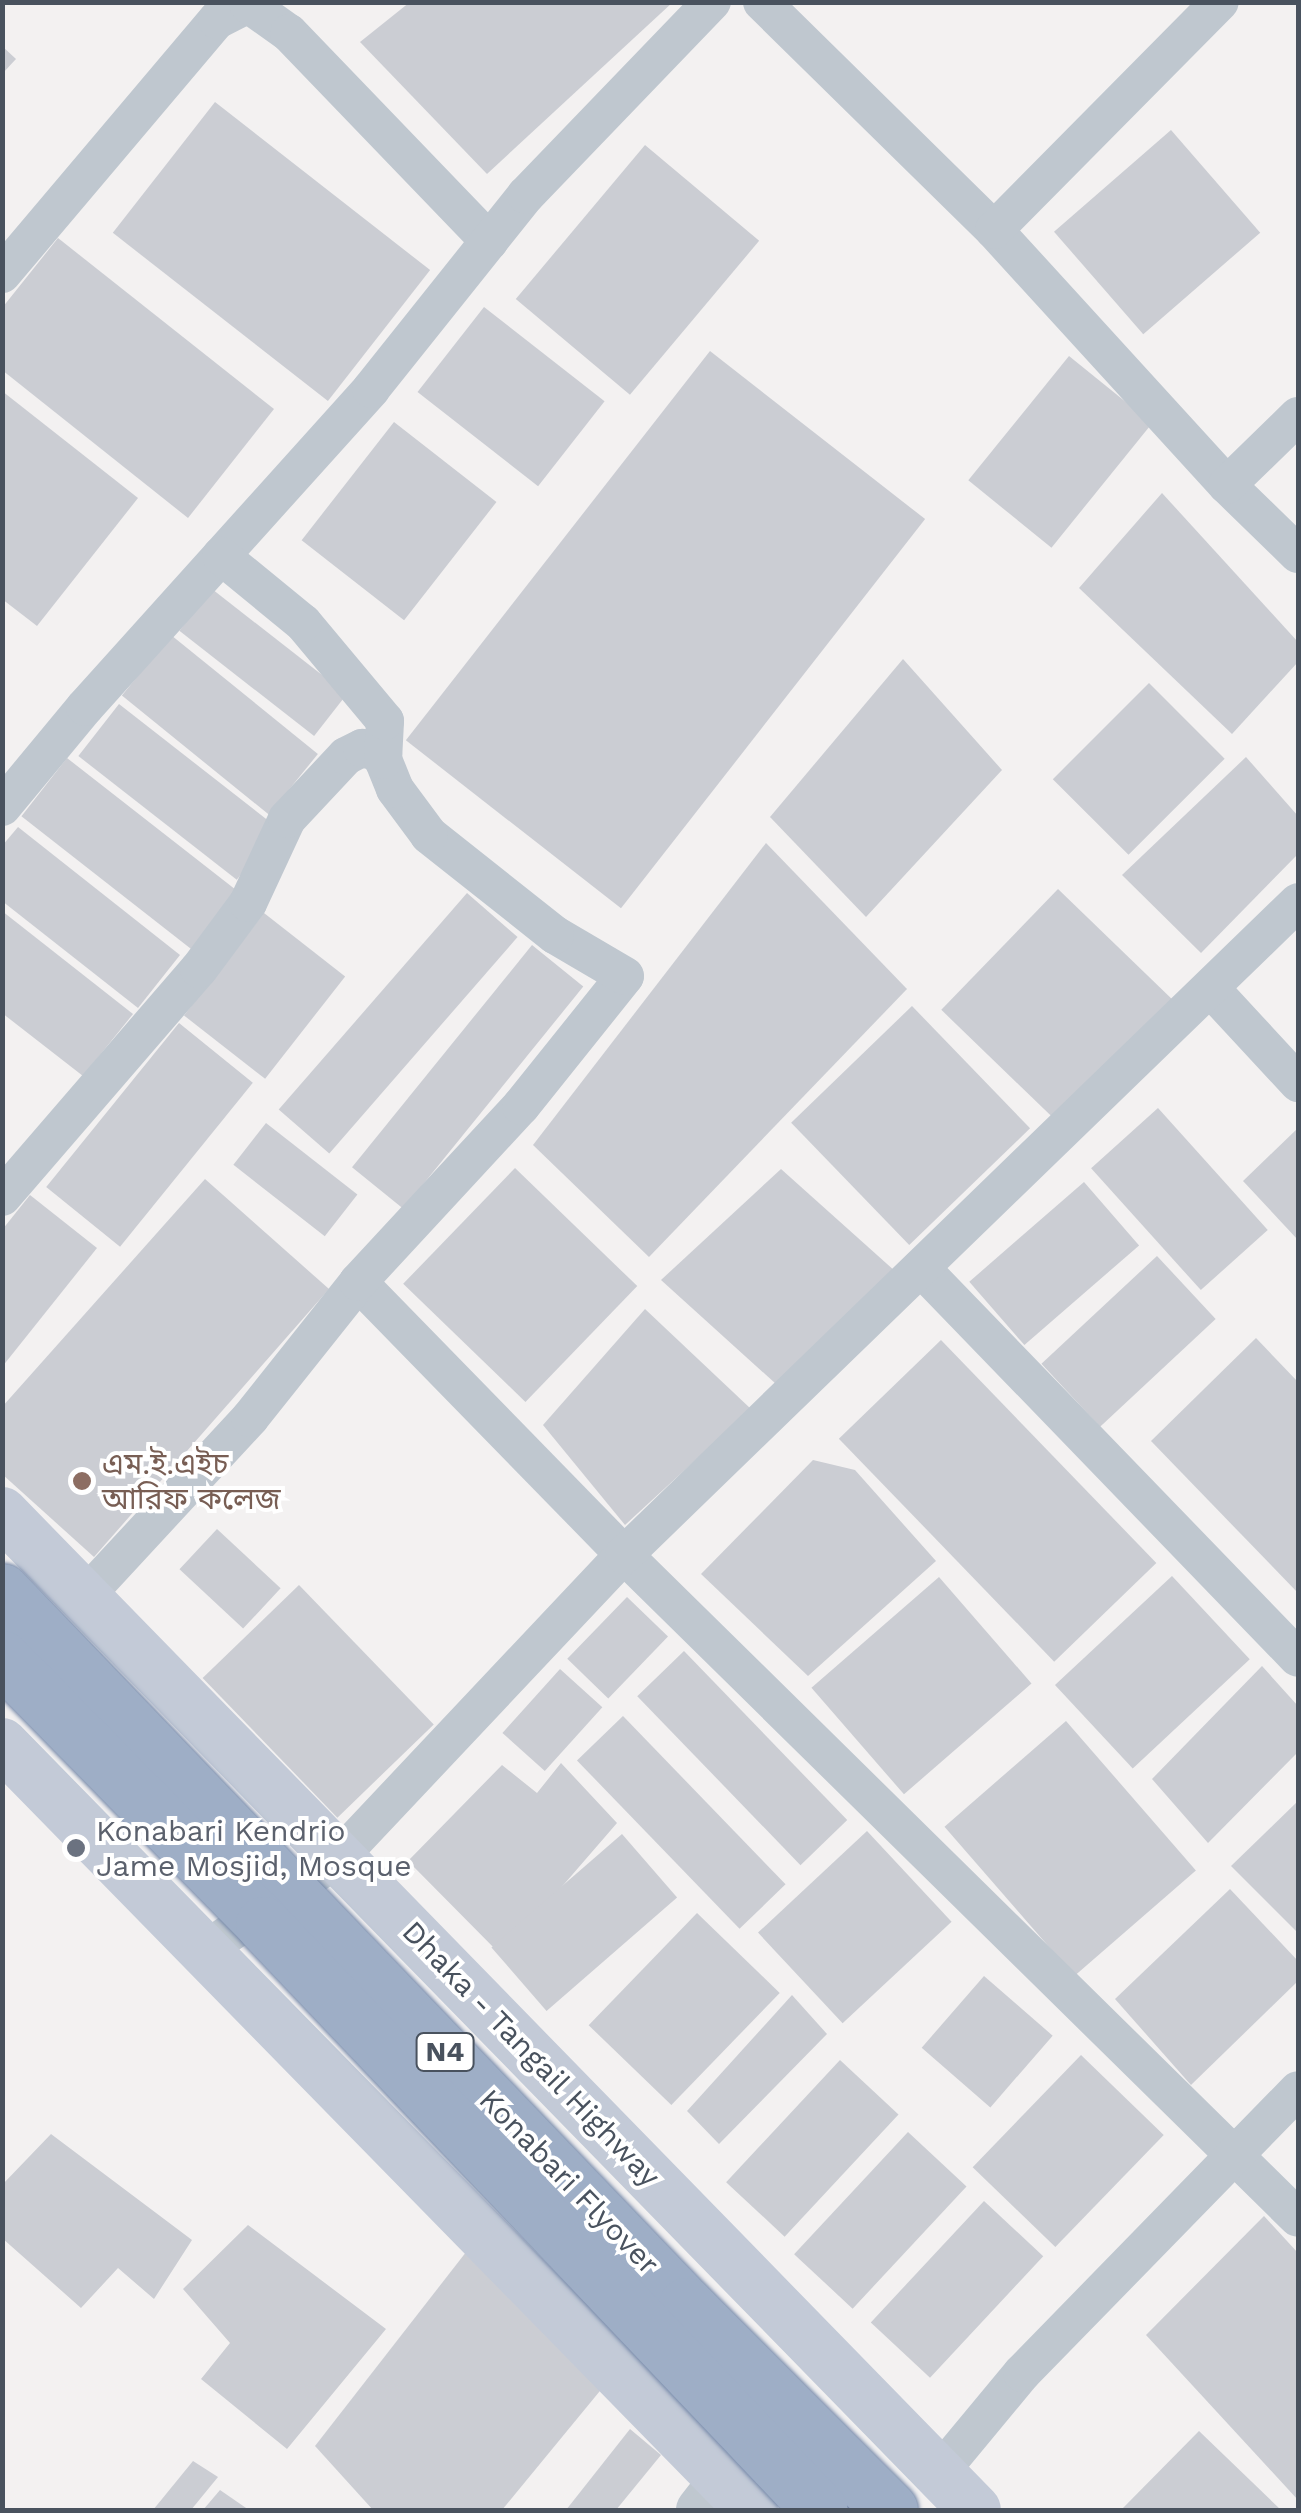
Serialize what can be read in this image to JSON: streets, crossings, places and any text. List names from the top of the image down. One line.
{"streets":{"highway":["N4","Konabari Flyover"],"main road":["Dhaka - Tangail Highway"]},"places":["এম.ই.এইচ আরিফ কলেজ","Konabari Kendrio Jame Mosjid, Mosque"]}
